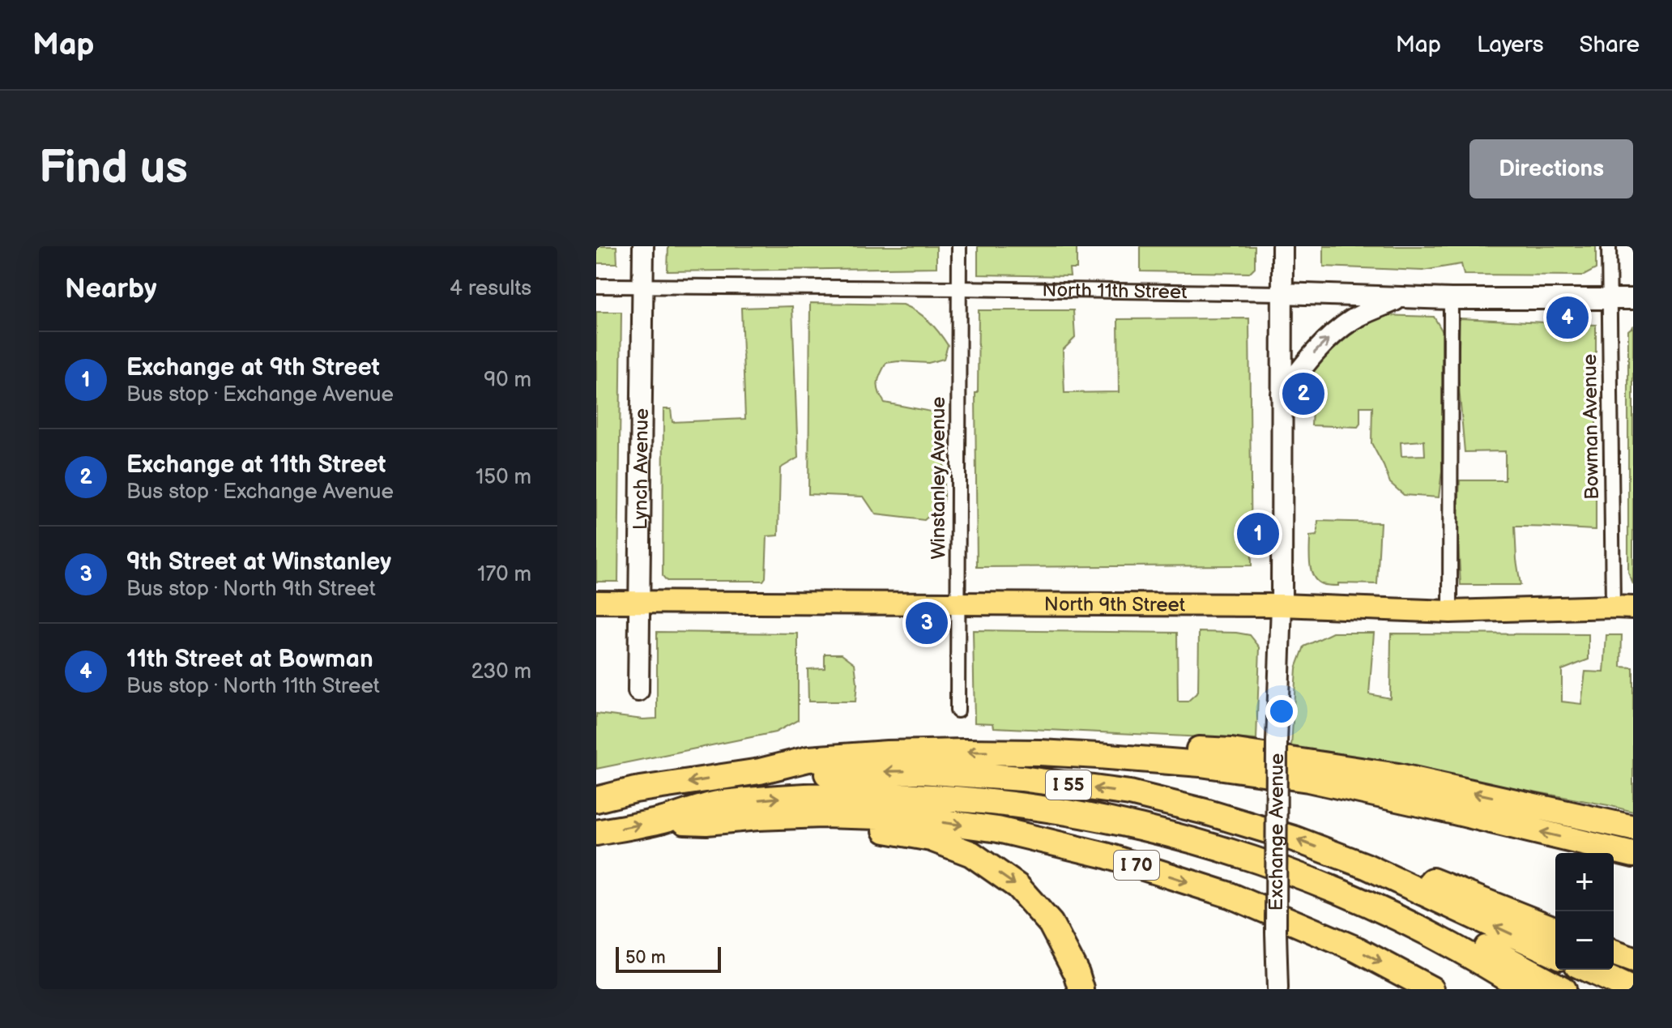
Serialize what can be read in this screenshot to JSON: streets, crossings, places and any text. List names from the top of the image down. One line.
{"streets":{"highway":["I 55","I 70"],"main road":["North 9th Street"],"street":["North 11th Street","Bowman Avenue","Lynch Avenue","Winstanley Avenue","Exchange Avenue"]},"crossings":[["North 11th Street","Bowman Avenue"],["North 11th Street","Lynch Avenue"],["North 11th Street","Winstanley Avenue"],["North 11th Street","Exchange Avenue"],["Bowman Avenue","North 9th Street"],["Lynch Avenue","North 9th Street"],["Winstanley Avenue","North 9th Street"],["North 9th Street","Exchange Avenue"],["I 55","I 70"]],"scale_bar":"50 m","page":{"header":"Map","nav":["Map","Layers","Share"],"buttons":"Directions","title":"Find us","heading":["Nearby","4 results"],"pins":["4","2","1","3"],"list":[{"mark":"1","name":"Exchange at 9th Street","note":"Bus stop · Exchange Avenue","value":"90 m"},{"mark":"2","name":"Exchange at 11th Street","note":"Bus stop · Exchange Avenue","value":"150 m"},{"mark":"3","name":"9th Street at Winstanley","note":"Bus stop · North 9th Street","value":"170 m"},{"mark":"4","name":"11th Street at Bowman","note":"Bus stop · North 11th Street","value":"230 m"}],"map_buttons":["+","−"],"scale":"50 m"}}
